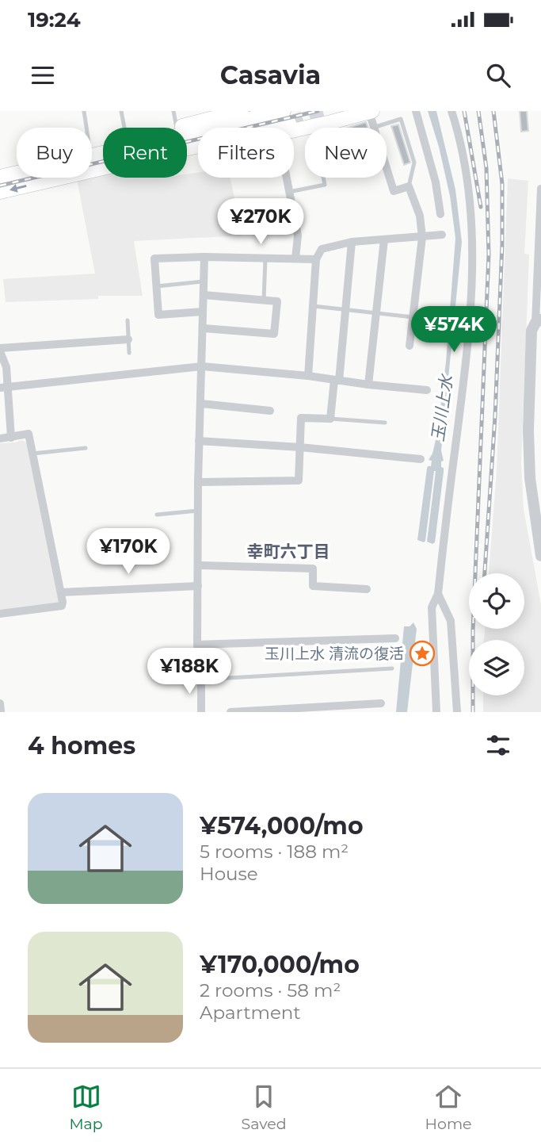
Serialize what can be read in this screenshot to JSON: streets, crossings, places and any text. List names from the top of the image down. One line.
{"districts":["幸町六丁目"],"water":["玉川上水"],"places":{"place":["玉川上水 清流の復活"]},"page":{"status":"19:24","header":"Casavia","chip":["Buy","Rent","Filters","New"],"price":["¥270K","¥574K","¥170K","¥188K"],"heading":"4 homes","list":[{"name":"¥574,000/mo","note":"5 rooms · 188 m² · House"},{"name":"¥170,000/mo","note":"2 rooms · 58 m² · Apartment"}],"tabs":["Map","Saved","Home"]}}
